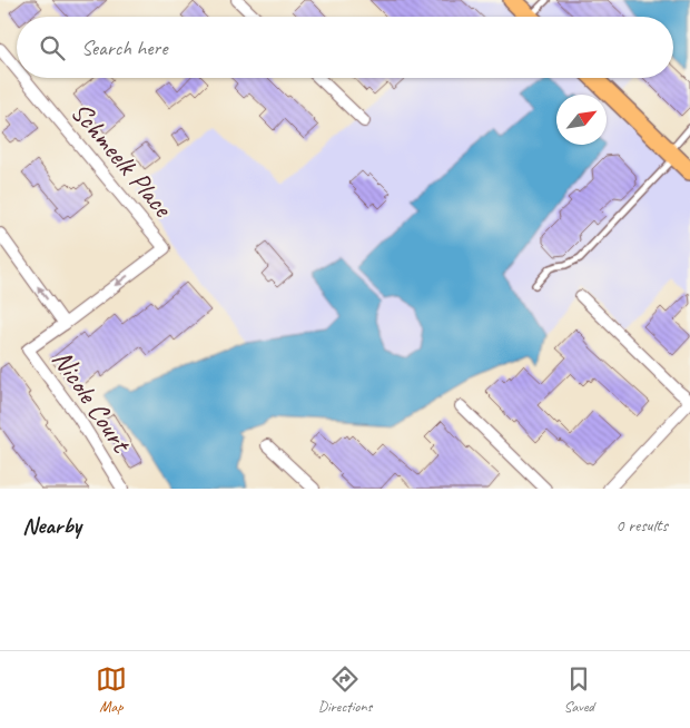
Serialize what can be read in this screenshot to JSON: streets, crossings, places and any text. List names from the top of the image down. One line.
{"streets":{"street":["Schmeelk Place","Nicole Court"]},"crossings":[["Schmeelk Place","Nicole Court"]],"north":"top right","page":{"search":"Search here","heading":["Nearby","0 results"],"nav":["Map","Directions","Saved"]}}
